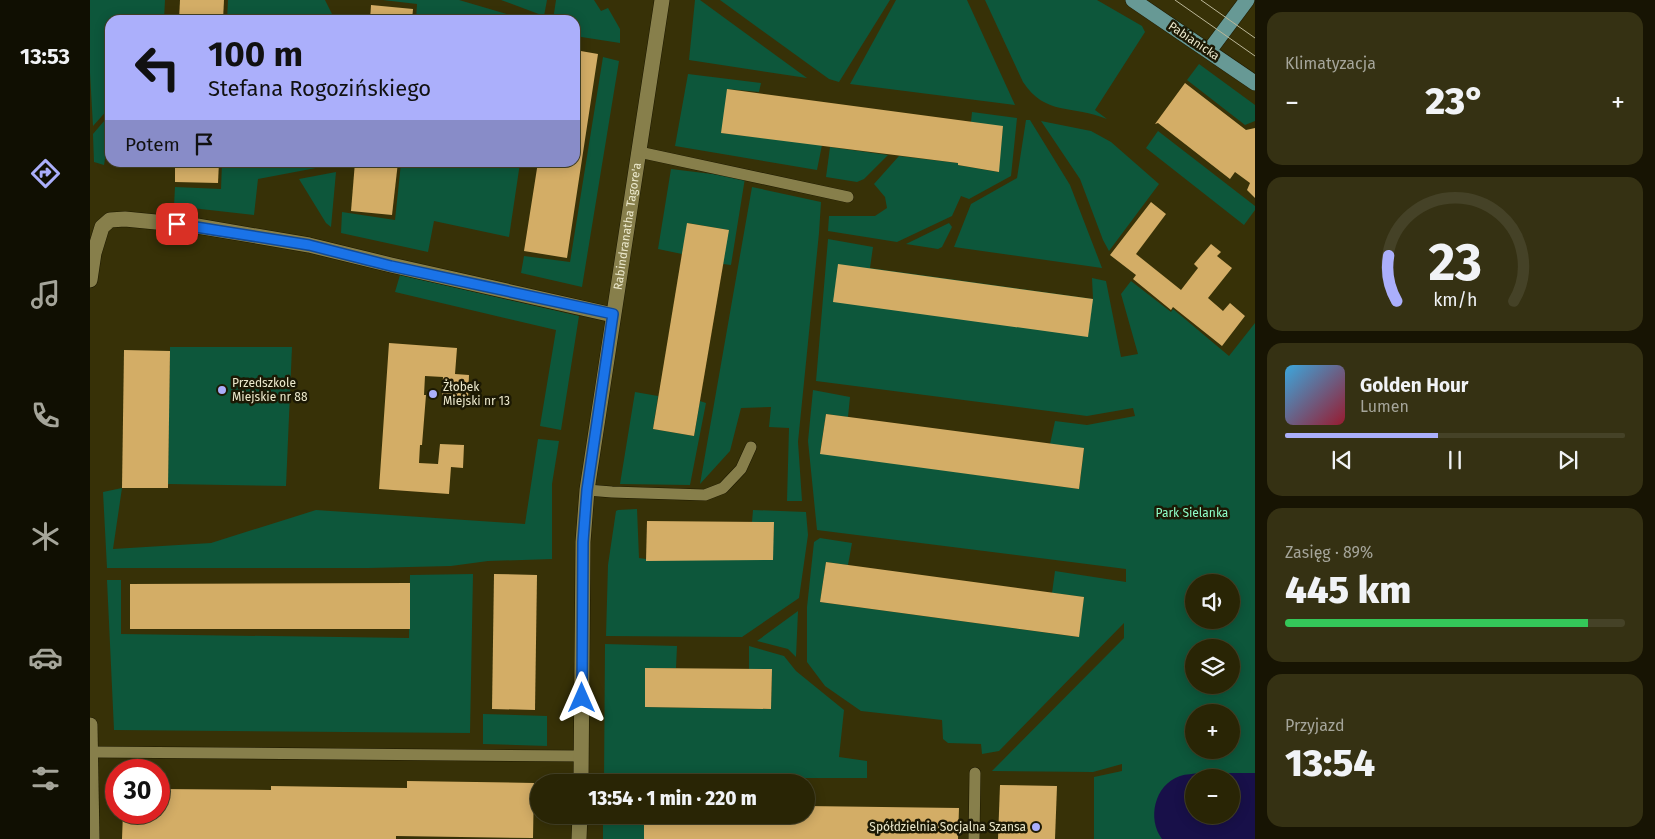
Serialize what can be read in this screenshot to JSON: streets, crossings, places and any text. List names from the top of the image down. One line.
{"streets":{"main road":["Pabianicka"],"street":["Rabindranatha Tagore'a"]},"parks":["Park Sielanka"],"places":["Przedszkole Miejskie nr 88","Żłobek Miejski nr 13","Spółdzielnia Socjalna Szansa"],"page":{"tabs":"13:53","tile":["Klimatyzacja",["Zasięg · 89%","445 km"],["Przyjazd","13:54"]],"turn":["100 m","Stefana Rogozińskiego"],"heat":["−","23°","+"],"then":"Potem","song":["Golden Hour","Lumen"],"map_buttons":["+","−"],"limit":"30","trip":"13:54 · 1 min · 220 m","gauge":["23","km/h"]}}
